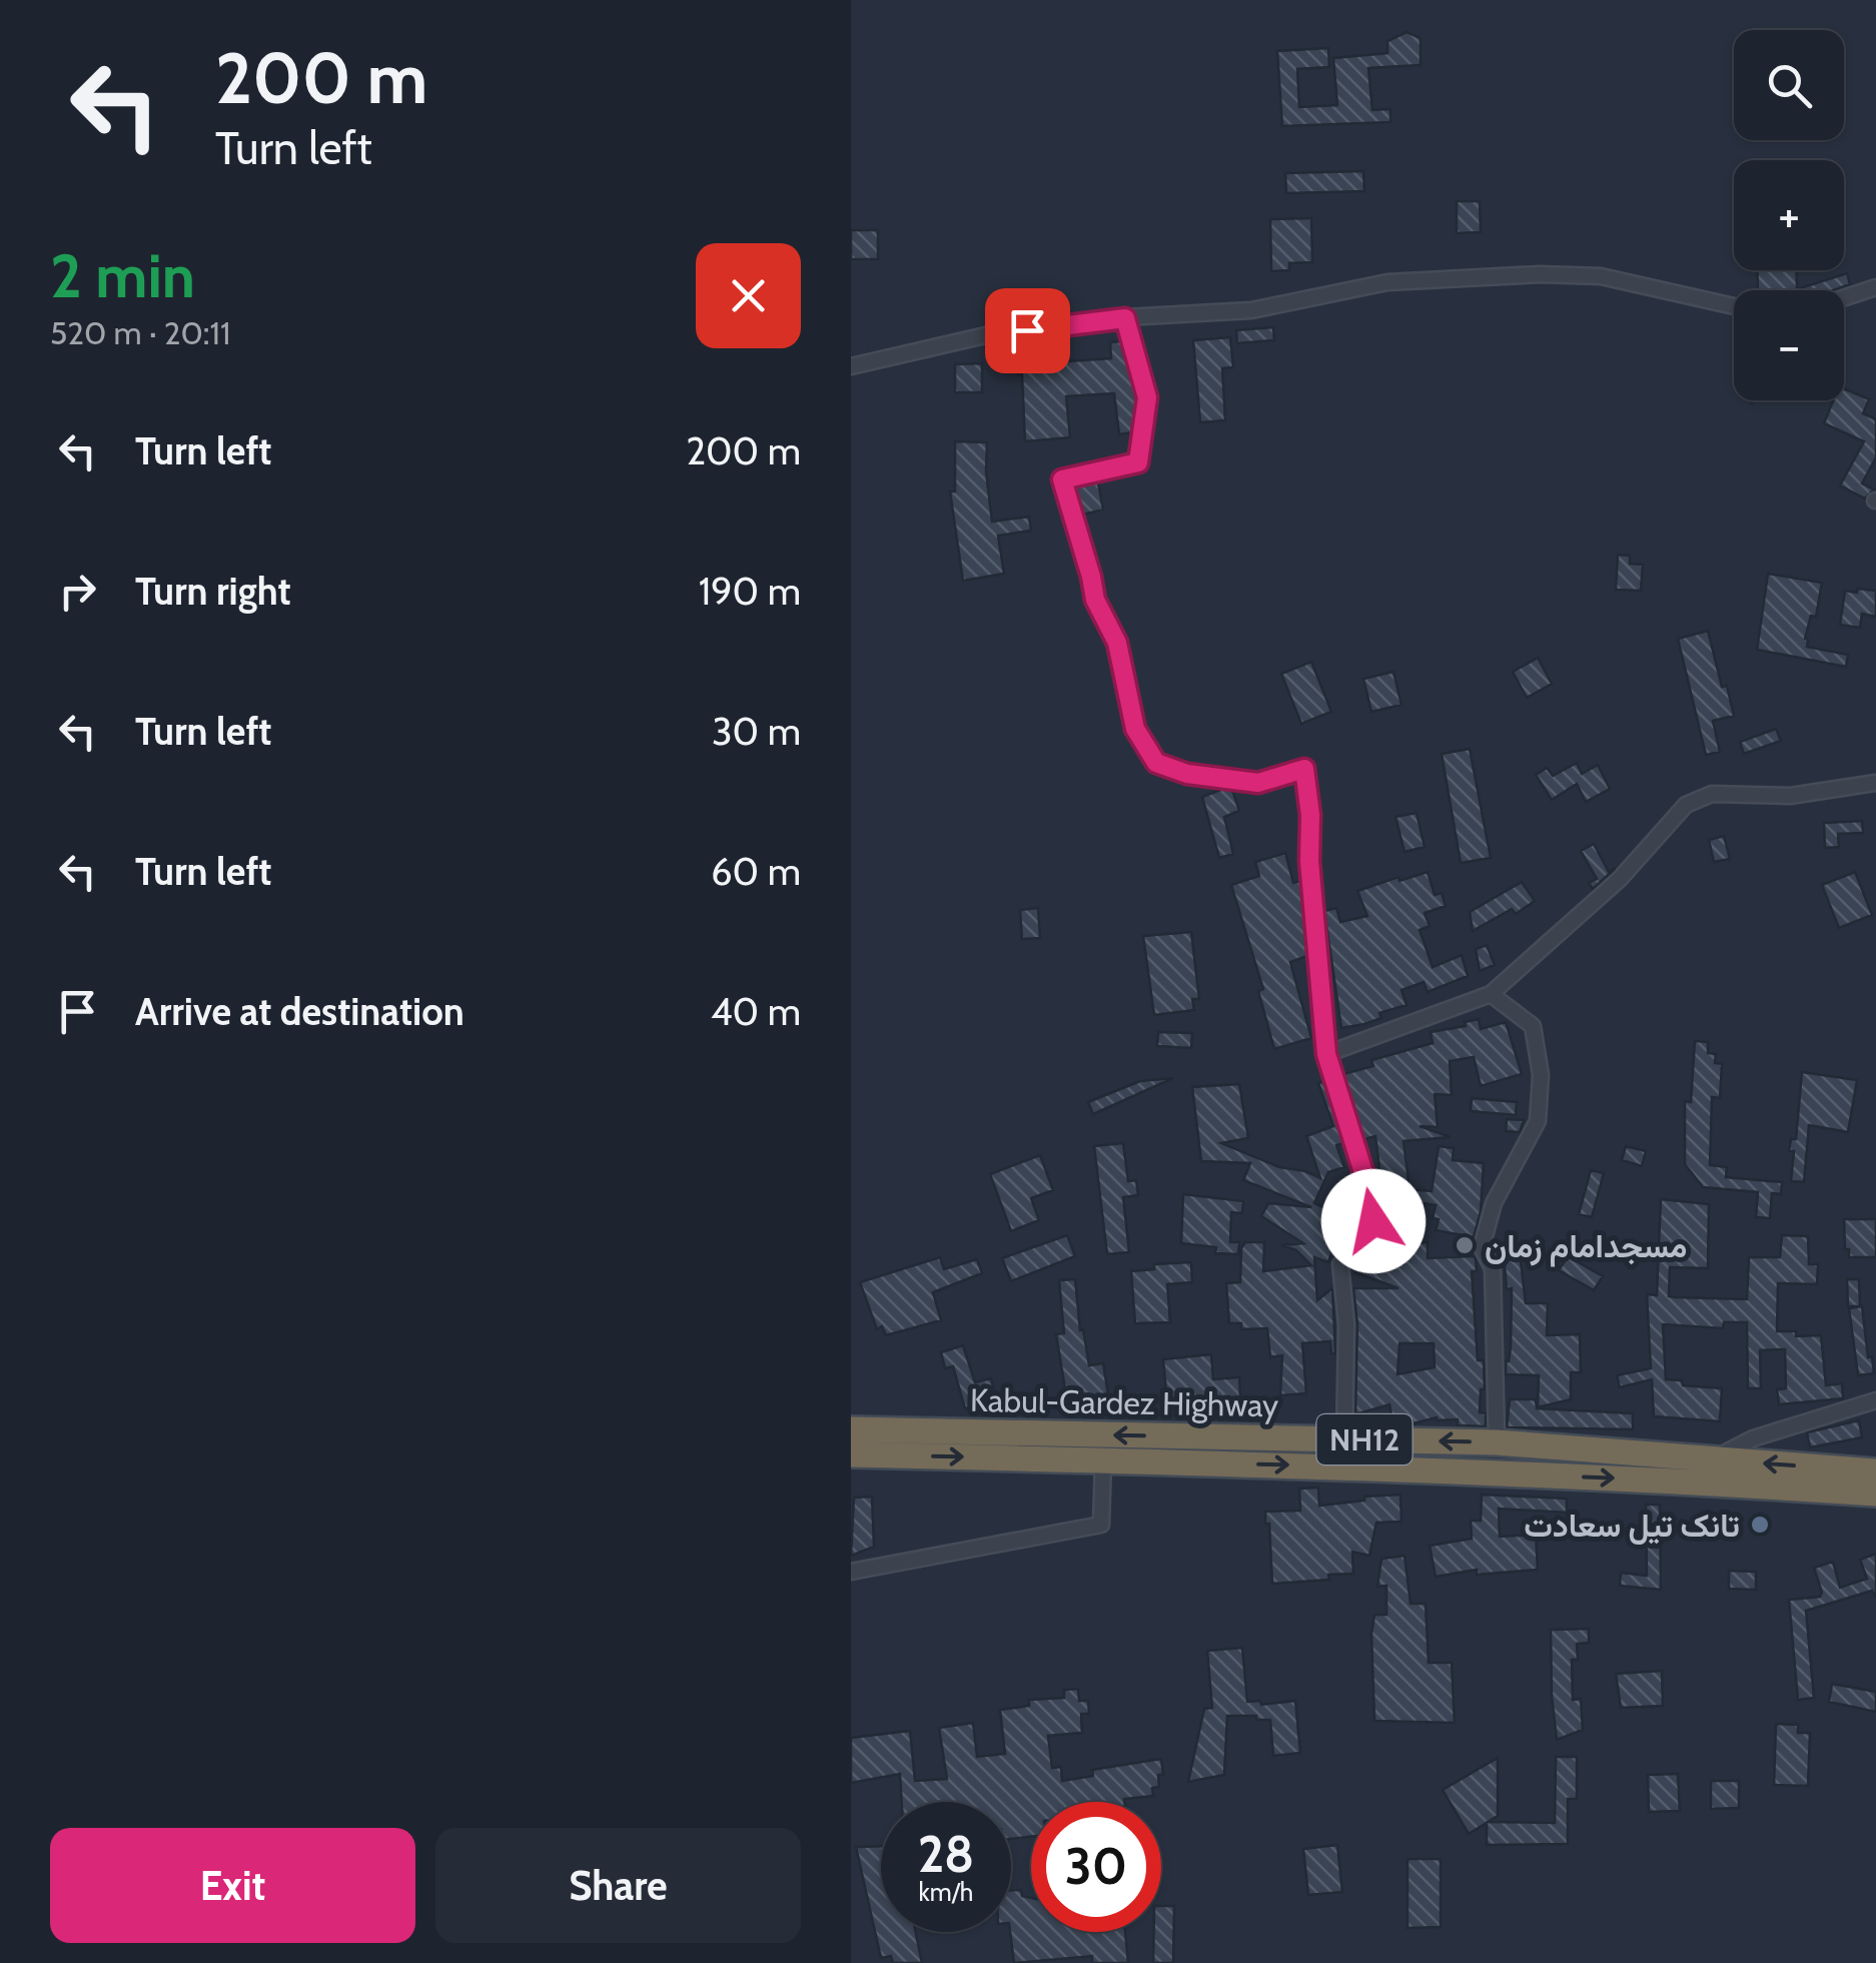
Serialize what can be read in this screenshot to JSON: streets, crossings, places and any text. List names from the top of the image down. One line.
{"streets":{"highway":["Kabul-Gardez Highway","NH12"]},"places":["مسجدامام زمان","تانک تیل سعادت"],"page":{"turn":["200 m","Turn left"],"map_buttons":["+","−"],"heading":["2 min","520 m · 20:11"],"list":[{"name":"Turn left","value":"200 m"},{"name":"Turn right","value":"190 m"},{"name":"Turn left","value":"30 m"},{"name":"Turn left","value":"60 m"},{"name":"Arrive at destination","value":"40 m"}],"speed":"28 km/h","limit":"30","buttons":["Exit","Share"]}}
